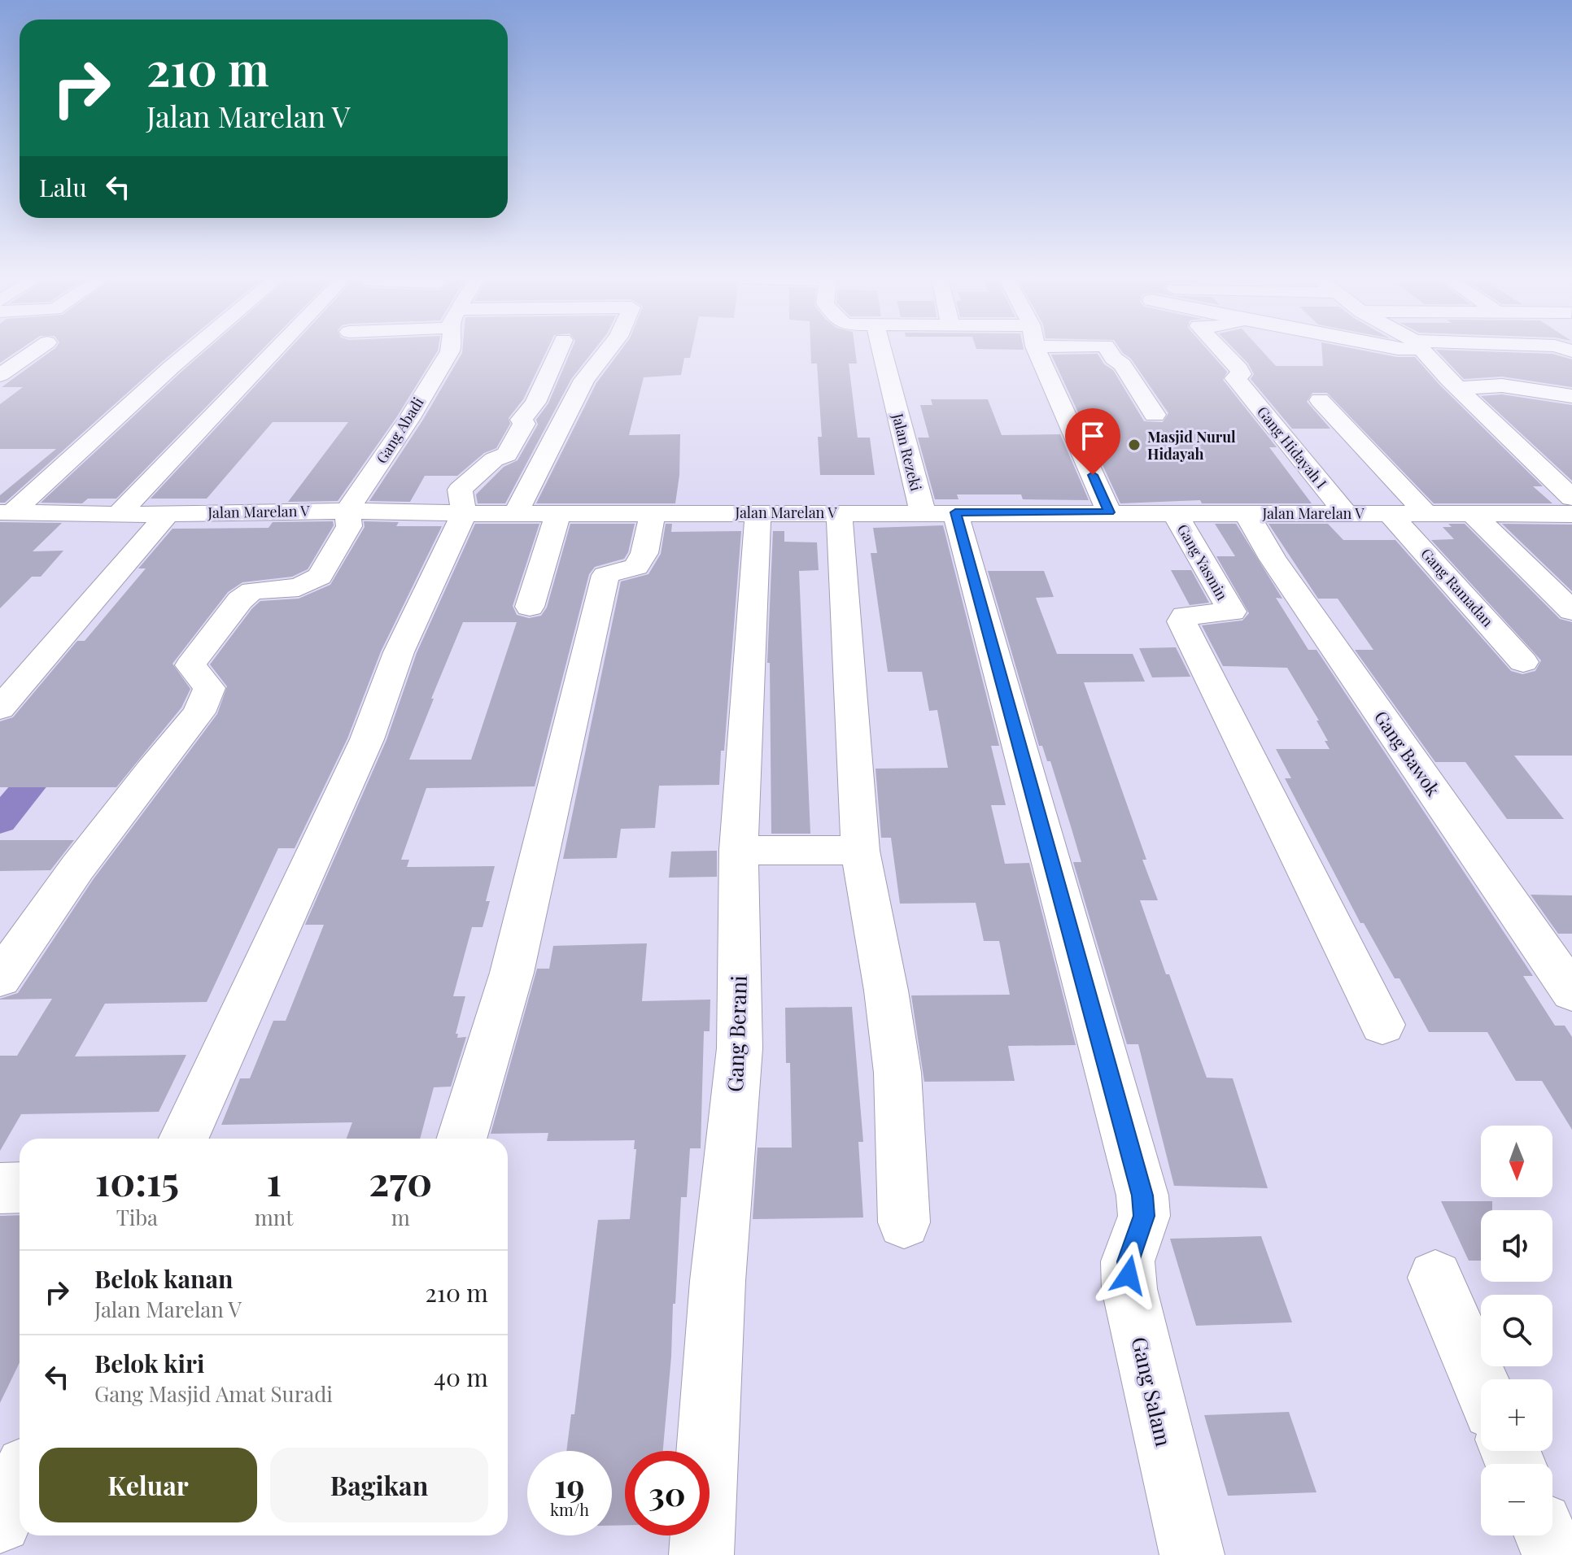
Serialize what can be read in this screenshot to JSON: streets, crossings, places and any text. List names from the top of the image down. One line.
{"streets":{"street":["Gang Abadi","Gang Hidayah I","Jalan Rezeki","Jalan Marelan V","Gang Yasmin","Gang Ramadan","Gang Bawok","Gang Berani","Gang Salam"]},"crossings":[["Gang Abadi","Jalan Marelan V"],["Gang Hidayah I","Jalan Marelan V"],["Jalan Rezeki","Jalan Marelan V"],["Jalan Rezeki","Gang Salam"],["Jalan Marelan V","Gang Yasmin"],["Jalan Marelan V","Gang Ramadan"],["Jalan Marelan V","Gang Bawok"],["Jalan Marelan V","Gang Berani"],["Jalan Marelan V","Gang Salam"]],"places":["Masjid Nurul Hidayah"],"north":"bottom","page":{"turn":["210 m","Jalan Marelan V"],"then":"Lalu","map_buttons":["+","−"],"eta":["10:15","Tiba","1","mnt","270","m"],"list":[{"name":"Belok kanan","note":"Jalan Marelan V","value":"210 m"},{"name":"Belok kiri","note":"Gang Masjid Amat Suradi","value":"40 m"}],"buttons":["Keluar","Bagikan"],"speed":"19 km/h","limit":"30"}}
